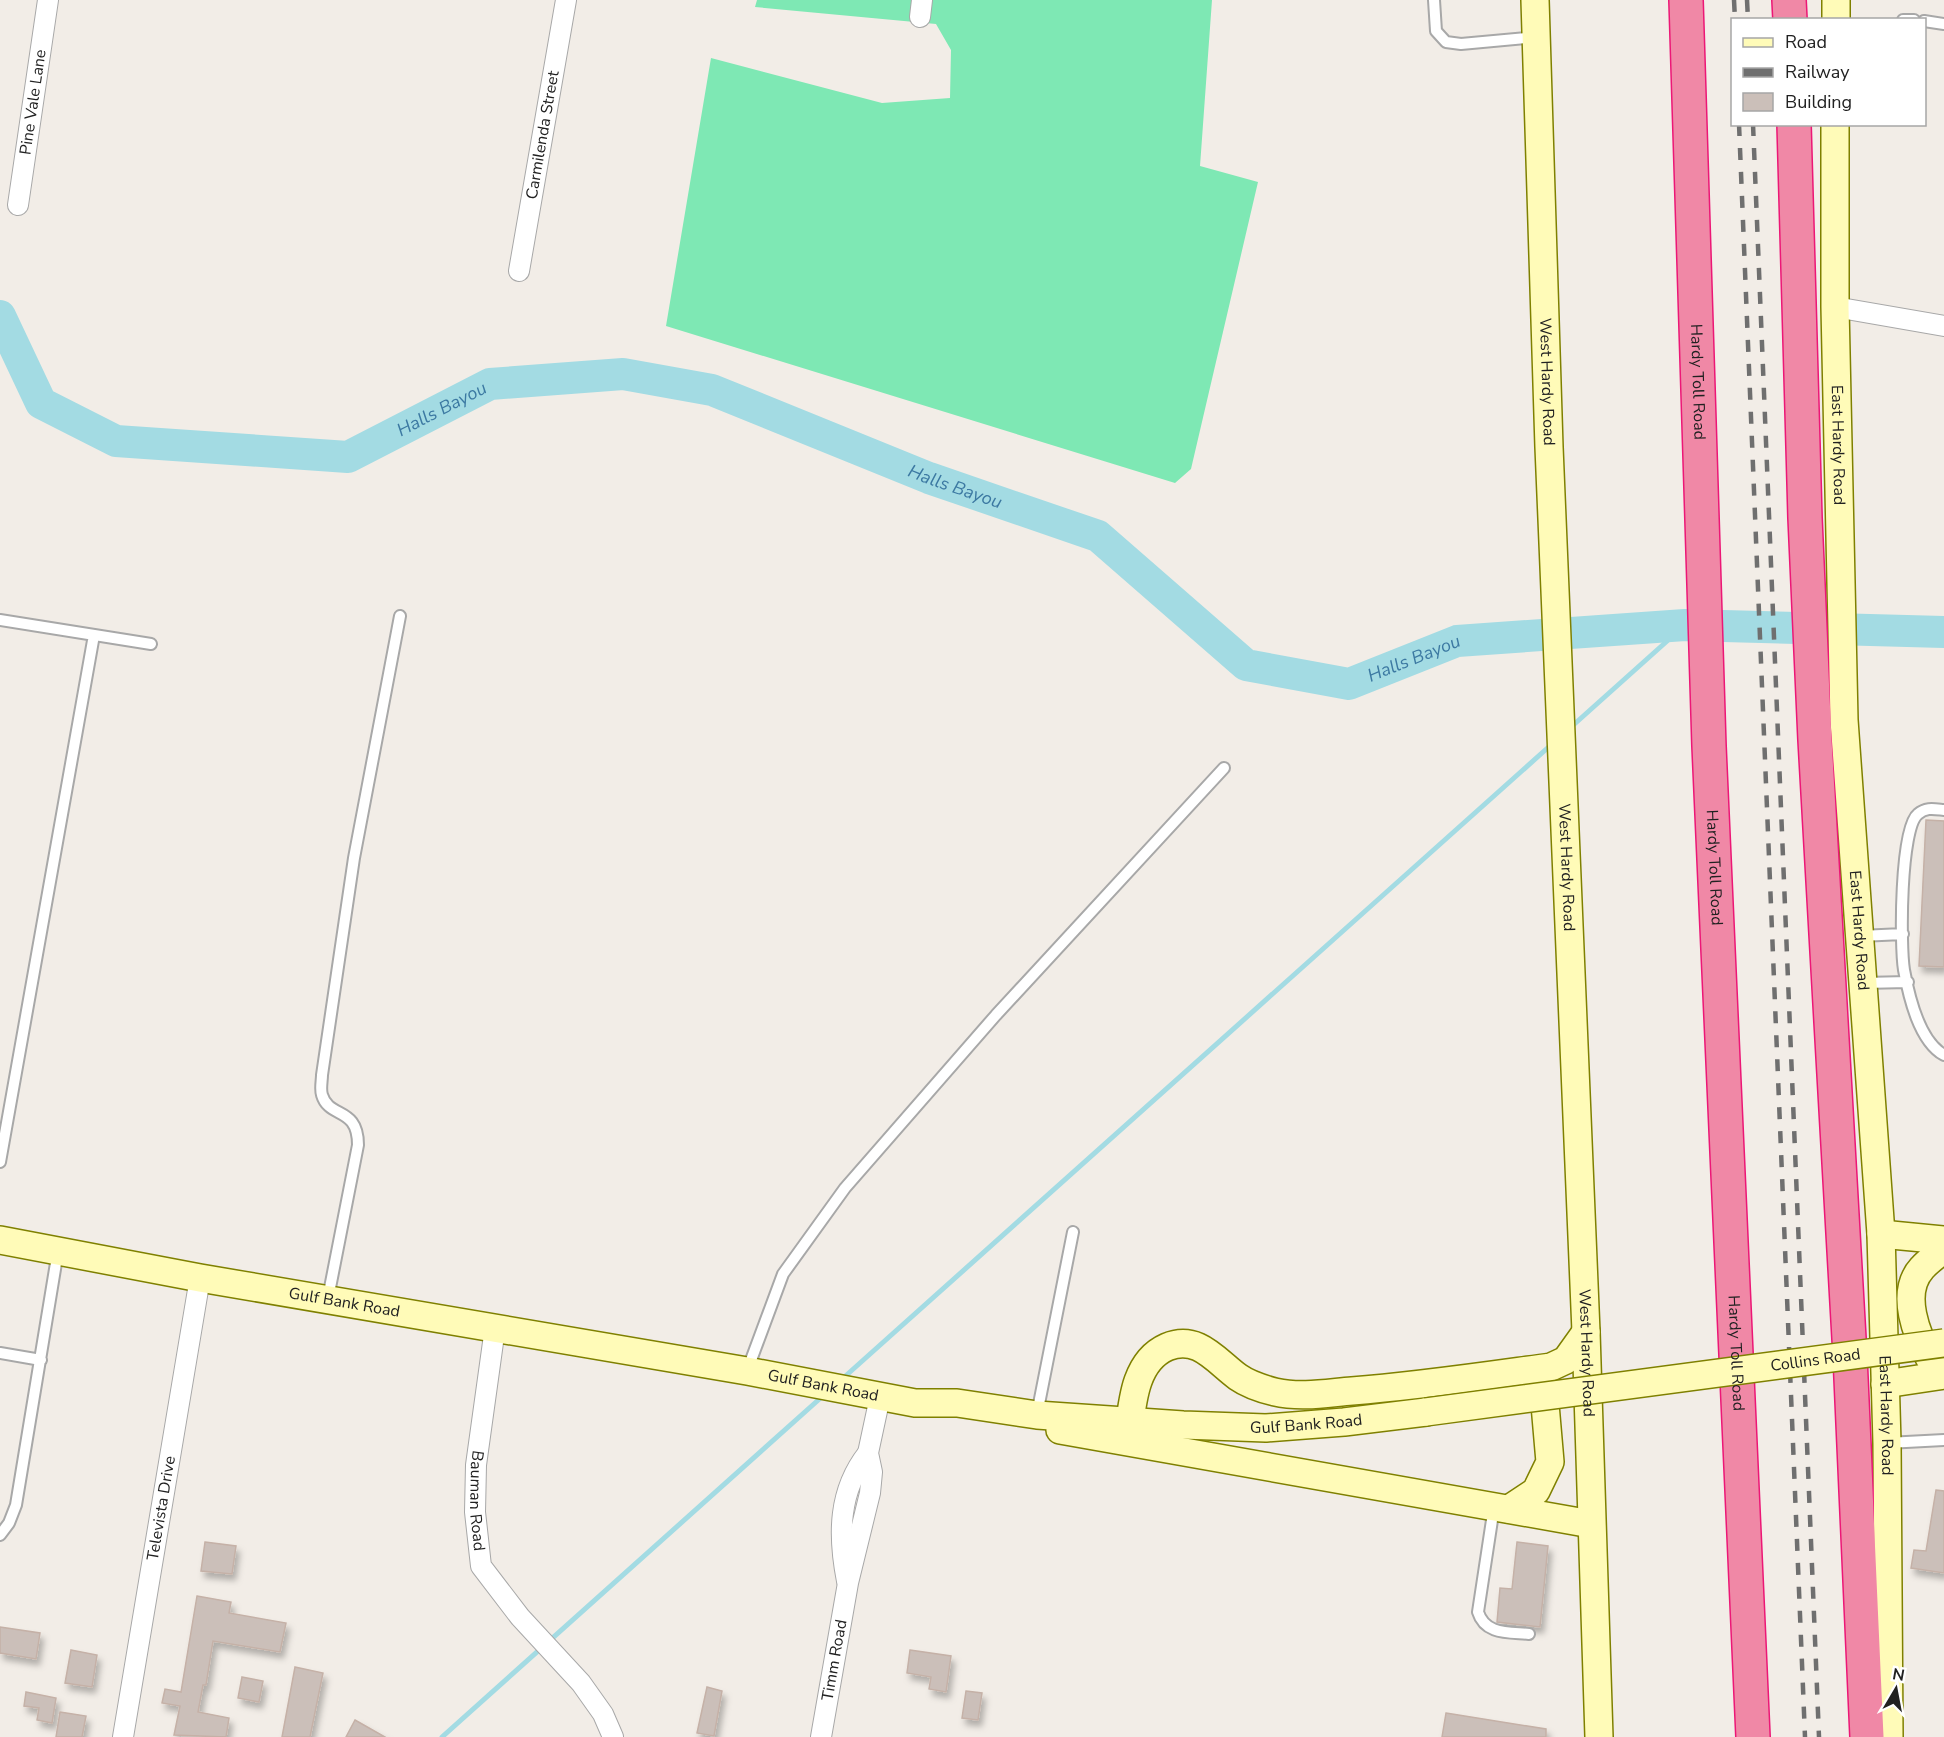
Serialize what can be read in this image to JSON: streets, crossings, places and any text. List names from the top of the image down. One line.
{"streets":{"highway":["Hardy Toll Road"],"main road":["West Hardy Road","East Hardy Road","Gulf Bank Road","Collins Road"],"street":["Pine Vale Lane","Carmilenda Street","Bauman Road","Televista Drive","Timm Road"]},"crossings":[["Gulf Bank Road","Collins Road"],["Gulf Bank Road","Bauman Road"],["Gulf Bank Road","Televista Drive"],["Gulf Bank Road","Timm Road"]],"water":["Halls Bayou"],"legend":["Road","Railway","Building"],"north":"top"}
